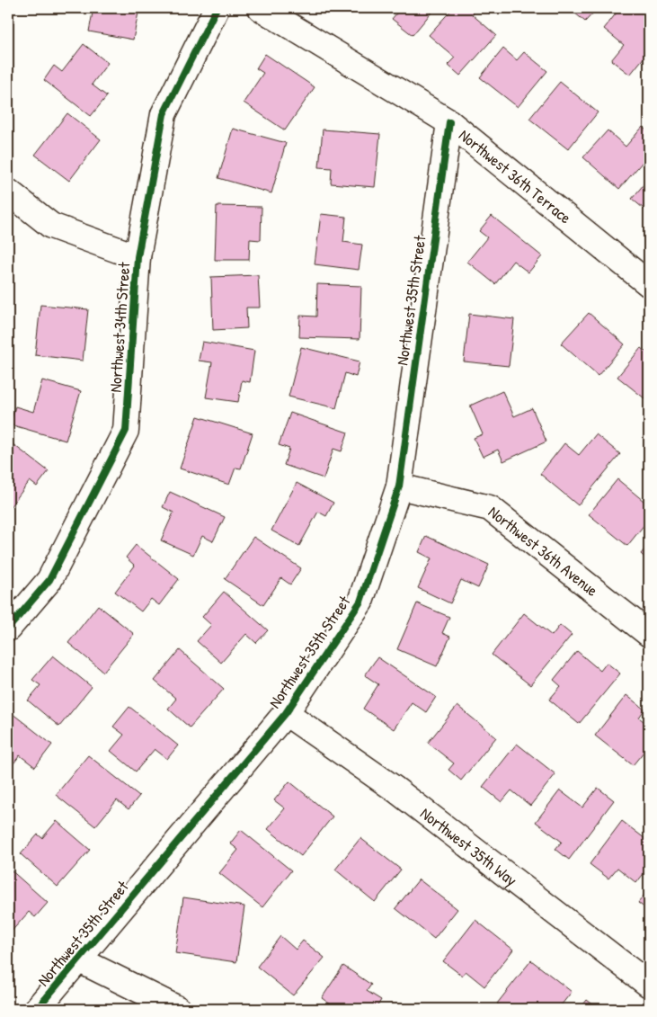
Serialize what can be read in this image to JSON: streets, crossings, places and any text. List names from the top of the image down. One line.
{"streets":{"street":["Northwest 36th Terrace","Northwest 35th Street","Northwest 34th Street","Northwest 36th Avenue","Northwest 35th Way"]},"crossings":[["Northwest 36th Terrace","Northwest 35th Street"],["Northwest 35th Street","Northwest 36th Avenue"],["Northwest 35th Street","Northwest 35th Way"]]}
